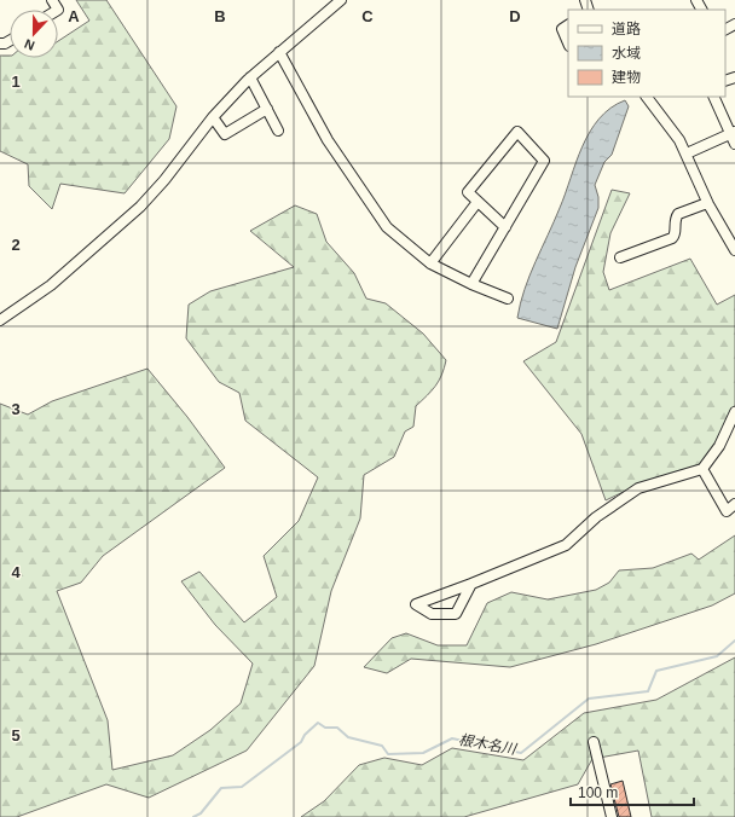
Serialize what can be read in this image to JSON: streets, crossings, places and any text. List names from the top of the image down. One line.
{"water":["根木名川"],"legend":["道路","水域","建物"],"scale_bar":"100 m","north":"bottom","grid":{"columns":["A","B","C","D"],"rows":["1","2","3","4","5"]}}
